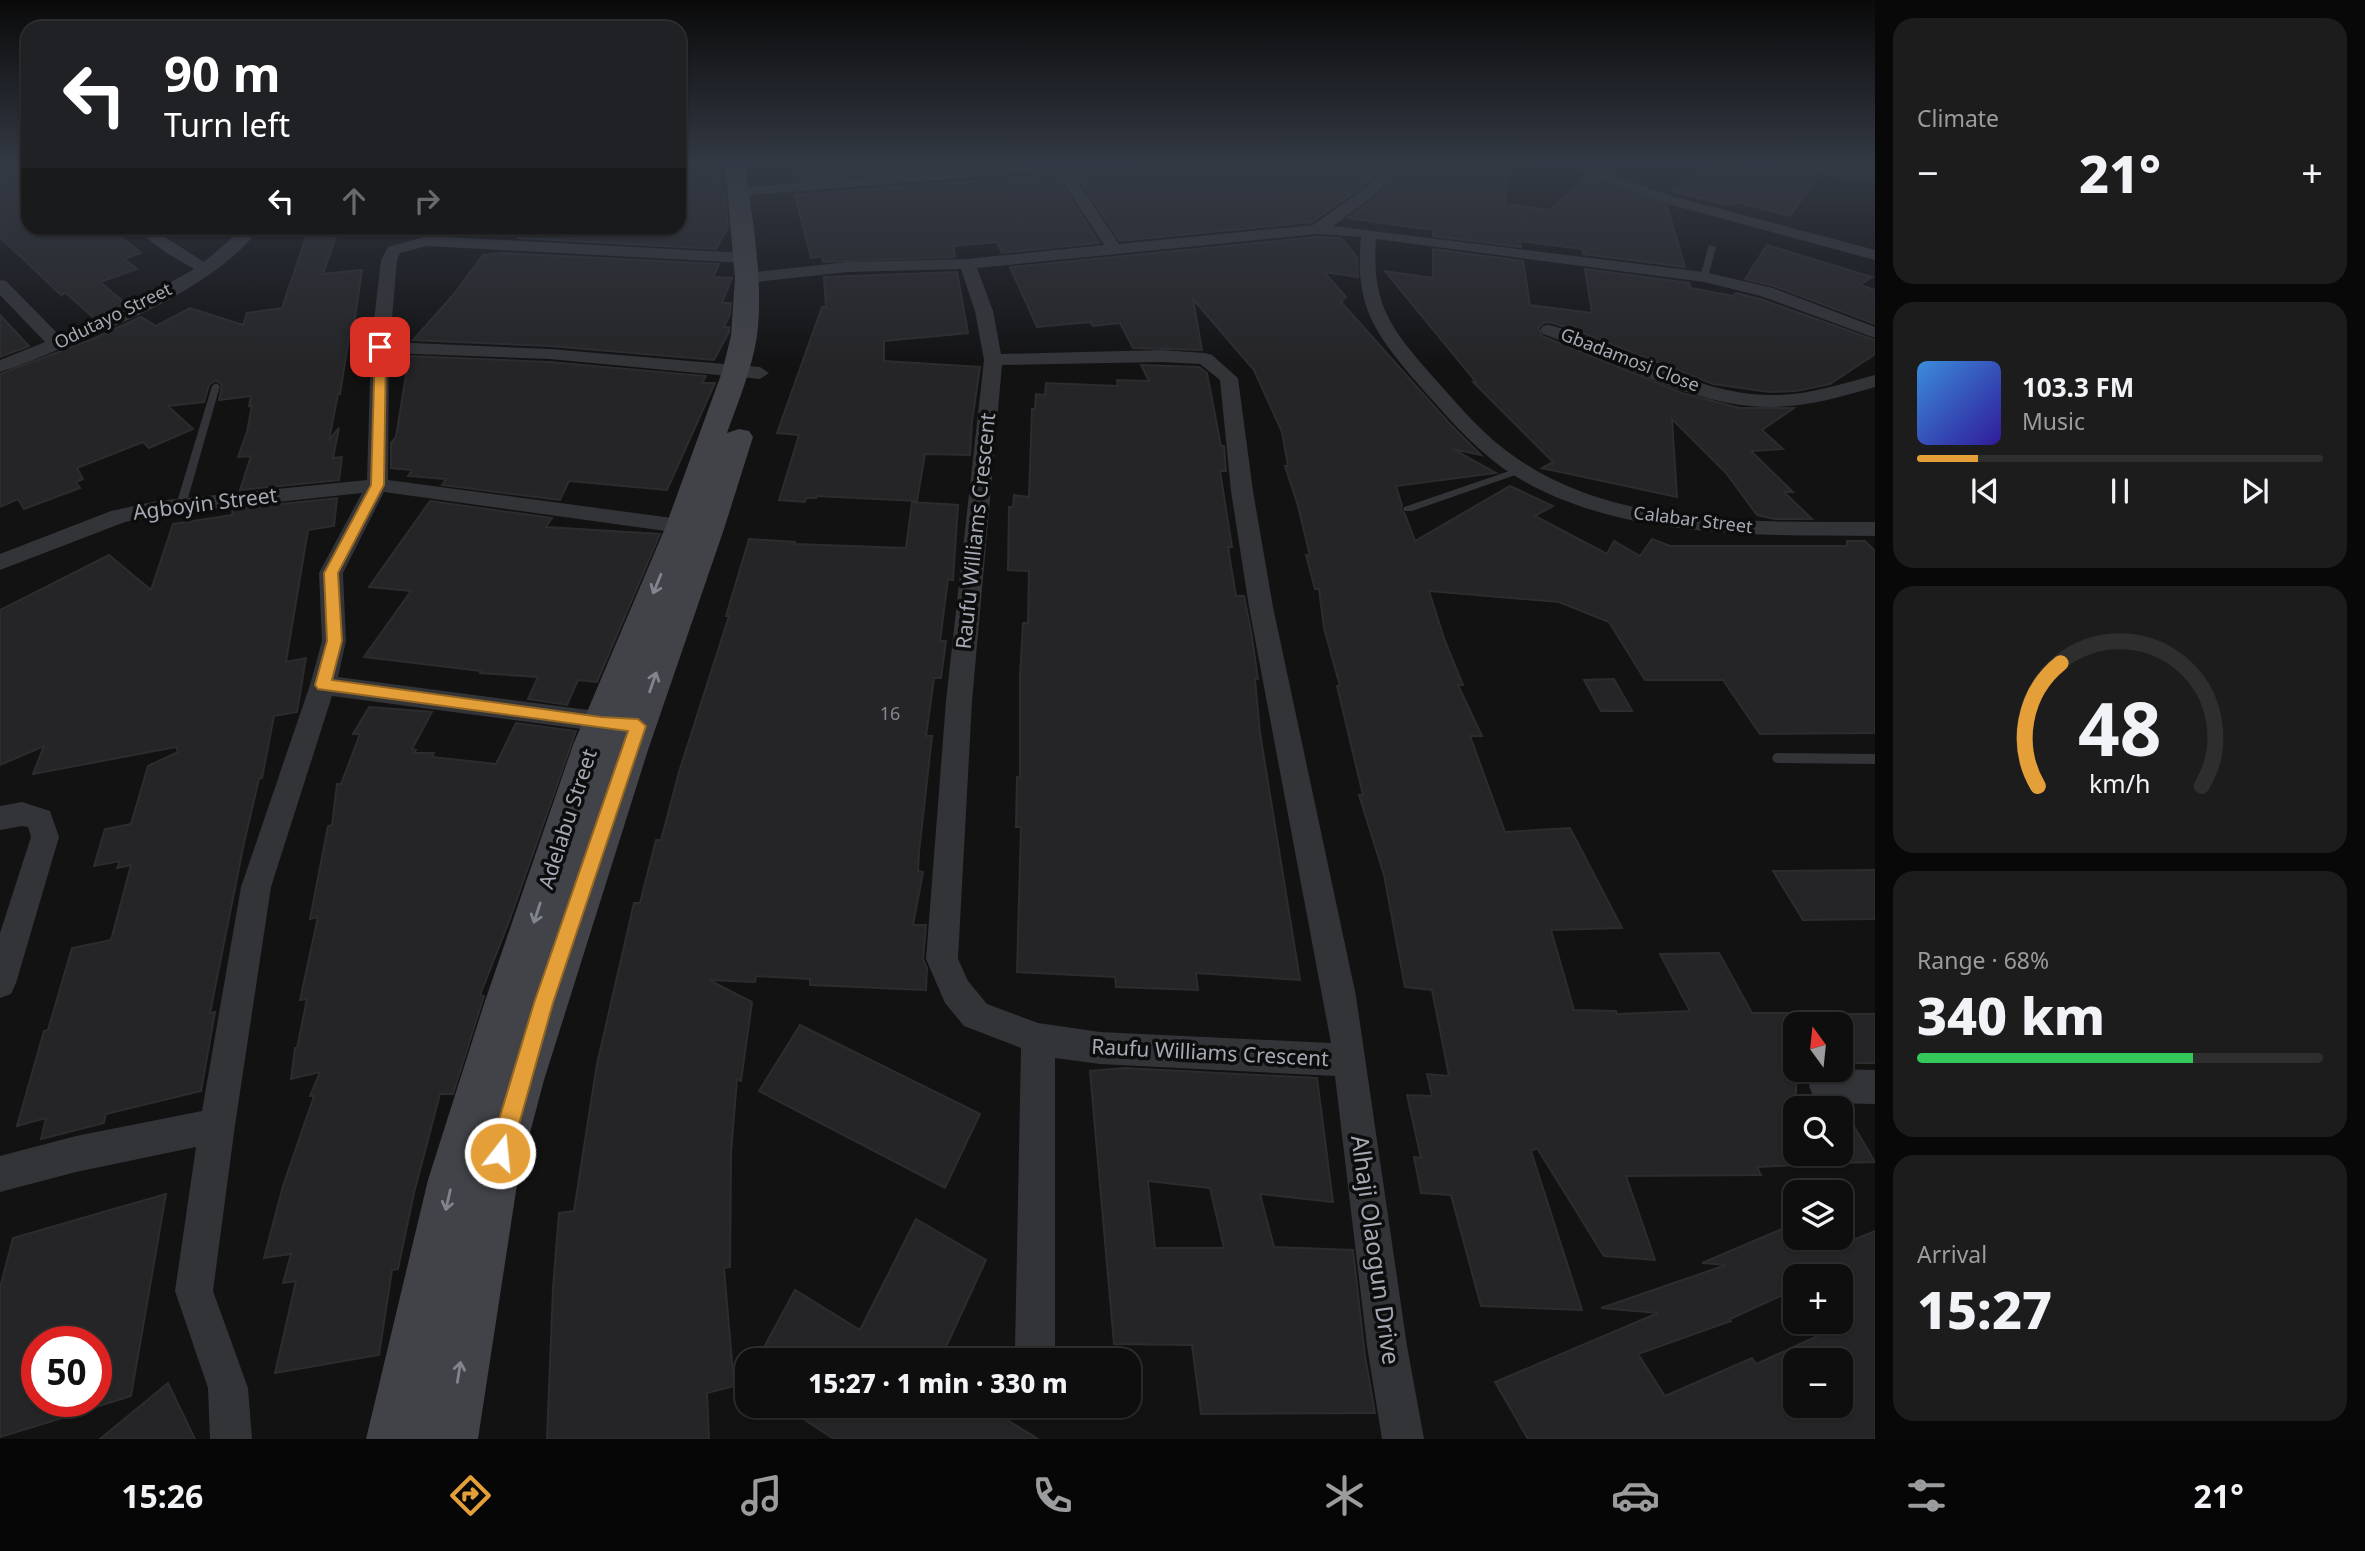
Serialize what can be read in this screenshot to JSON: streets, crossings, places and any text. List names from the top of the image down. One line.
{"streets":{"main road":["Adelabu Street"],"street":["Odutayo Street","Gbadamosi Close","Agboyin Street","Calabar Street","Raufu Williams Crescent","Alhaji Olaogun Drive"]},"crossings":[["Agboyin Street","Adelabu Street"],["Raufu Williams Crescent","Alhaji Olaogun Drive"]],"house_numbers":["16"],"north":"top","page":{"tile":["Climate",["Range · 68%","340 km"],["Arrival","15:27"]],"turn":["90 m","Turn left"],"heat":["−","21°","+"],"song":["103.3 FM","Music"],"map_buttons":["+","−"],"limit":"50","trip":"15:27 · 1 min · 330 m","tabs":["15:26","21°"],"gauge":["48","km/h"]}}
